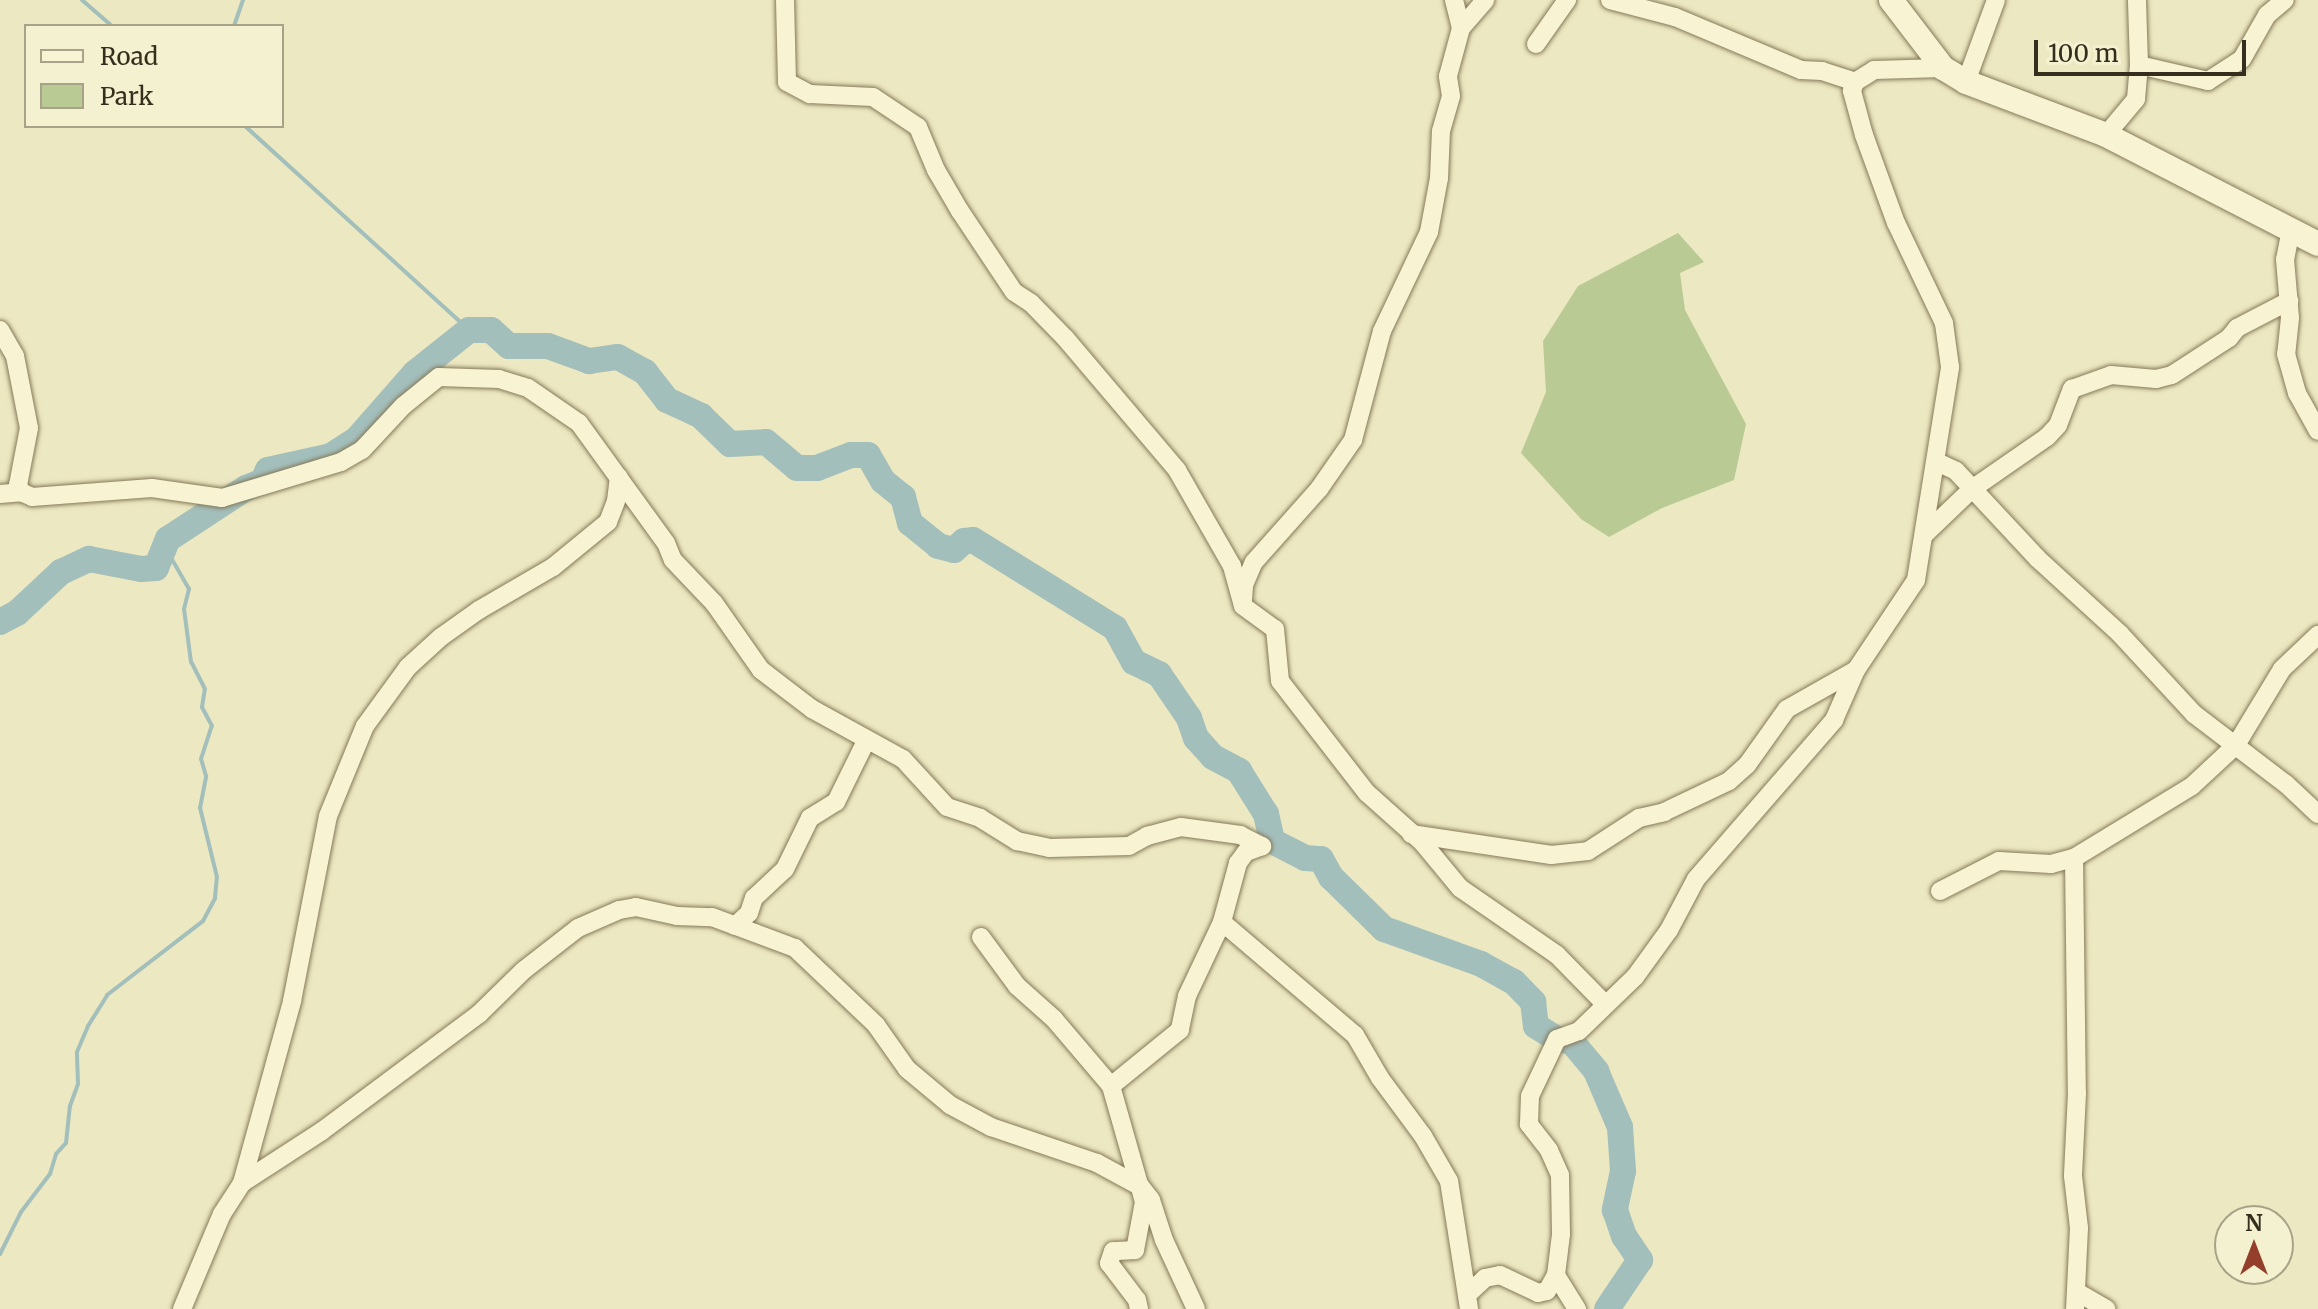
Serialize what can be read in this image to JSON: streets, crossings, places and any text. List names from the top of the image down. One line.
{"legend":["Road","Park"],"scale_bar":"100 m","north":"top"}
